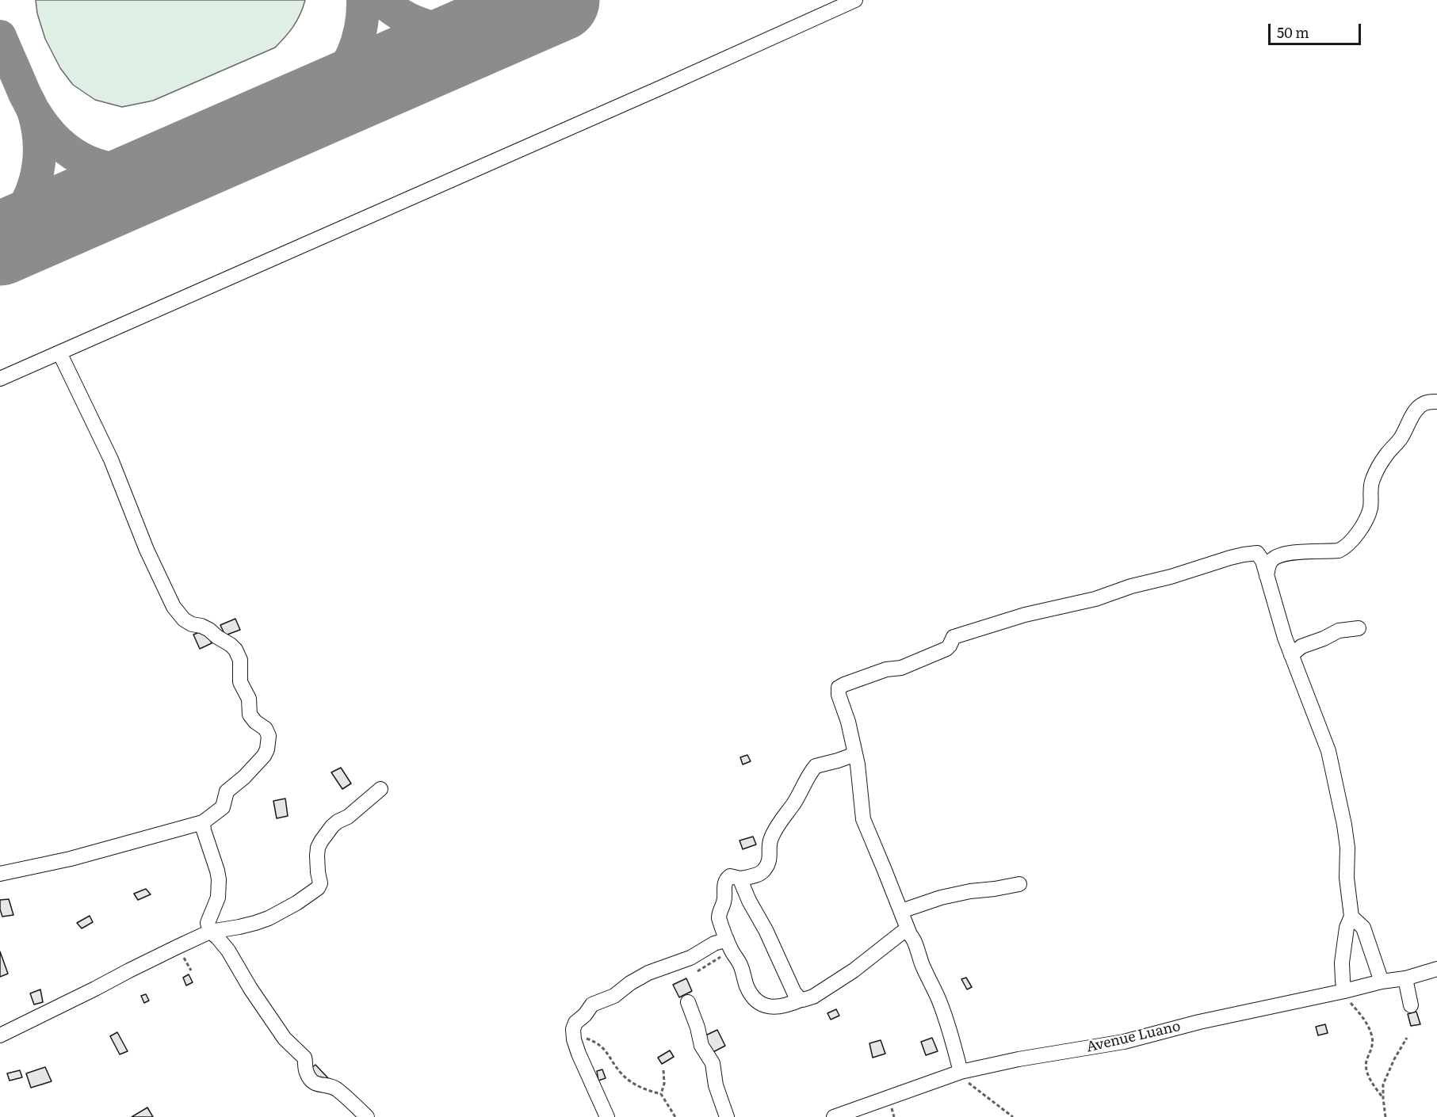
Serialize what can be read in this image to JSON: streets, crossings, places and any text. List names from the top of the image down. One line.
{"streets":{"street":["Avenue Luano"]},"scale_bar":"50 m"}
